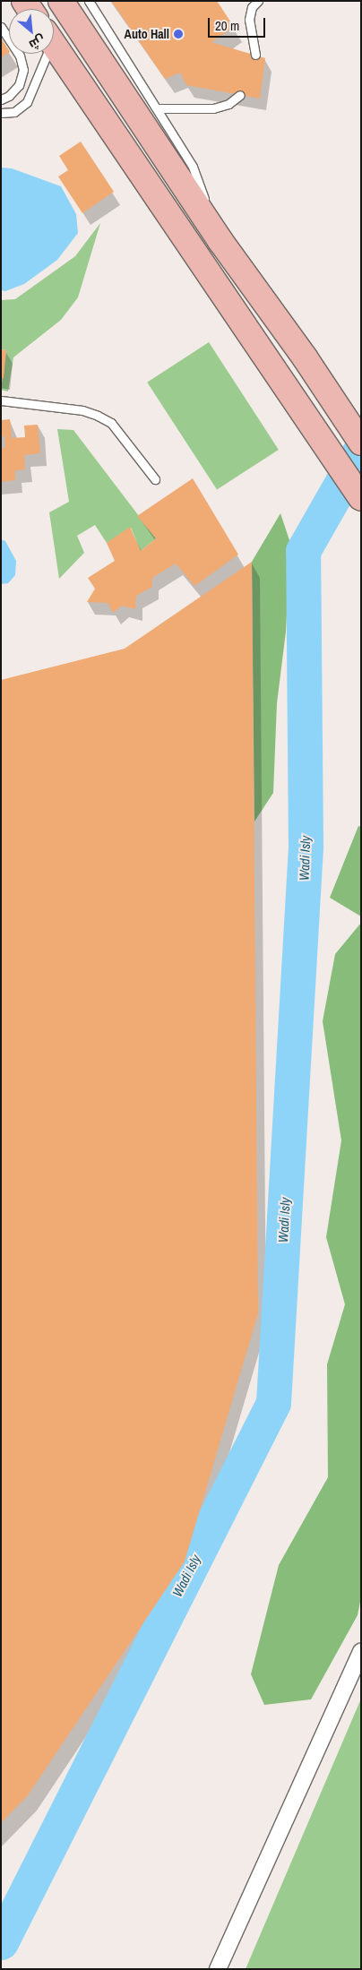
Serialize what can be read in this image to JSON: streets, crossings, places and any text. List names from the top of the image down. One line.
{"water":["Wadi Isly"],"places":["Auto Hall"],"scale_bar":"20 m","north":"bottom right"}
